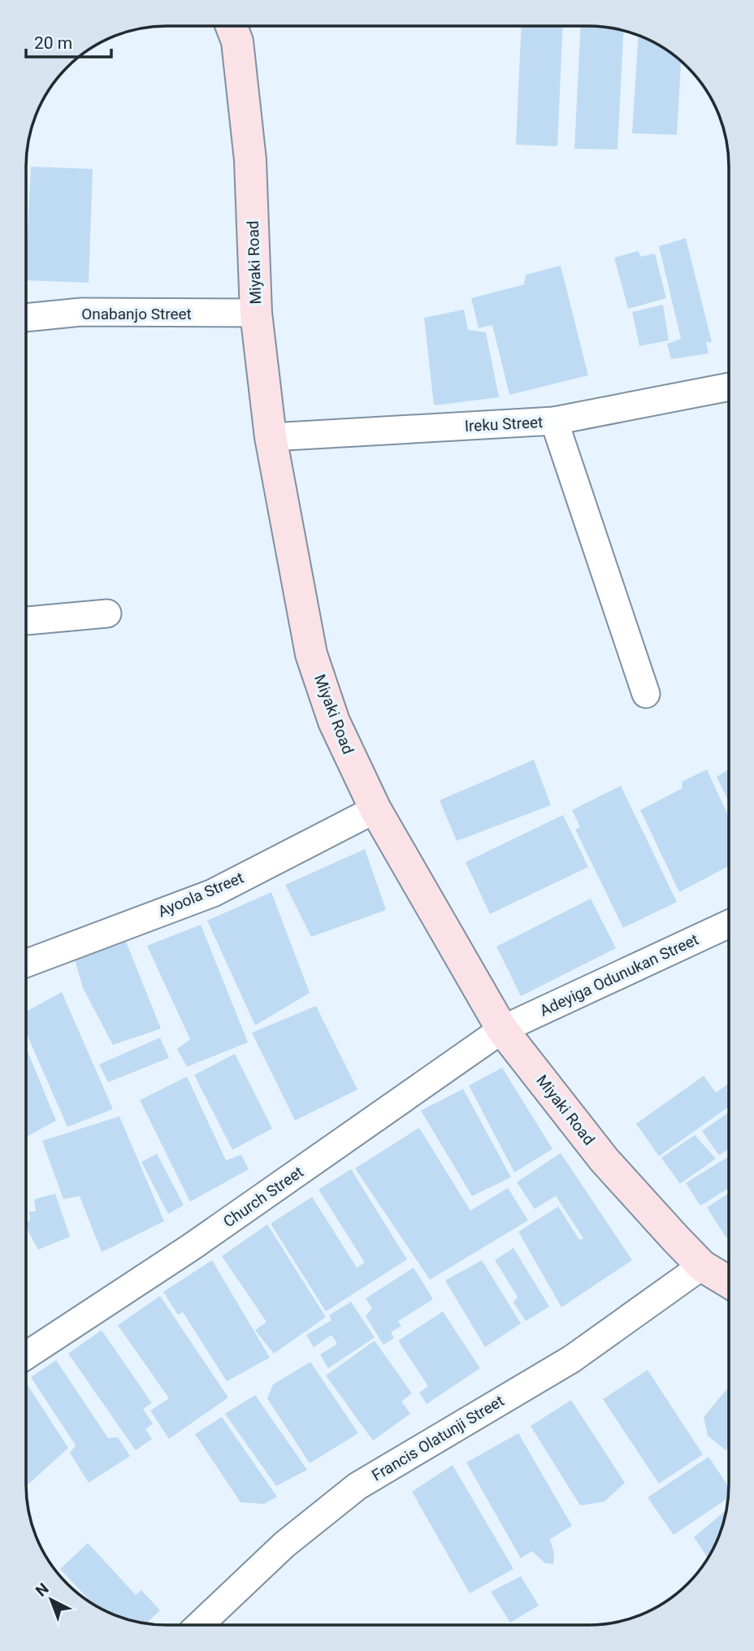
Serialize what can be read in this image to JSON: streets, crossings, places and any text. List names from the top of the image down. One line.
{"streets":{"street":["Miyaki Road","Onabanjo Street","Ireku Street","Ayoola Street","Adeyiga Odunukan Street","Church Street","Francis Olatunji Street"]},"crossings":[["Miyaki Road","Onabanjo Street"],["Miyaki Road","Ireku Street"],["Miyaki Road","Ayoola Street"],["Miyaki Road","Adeyiga Odunukan Street"],["Miyaki Road","Church Street"],["Miyaki Road","Francis Olatunji Street"],["Adeyiga Odunukan Street","Church Street"]],"scale_bar":"20 m","north":"top left"}
